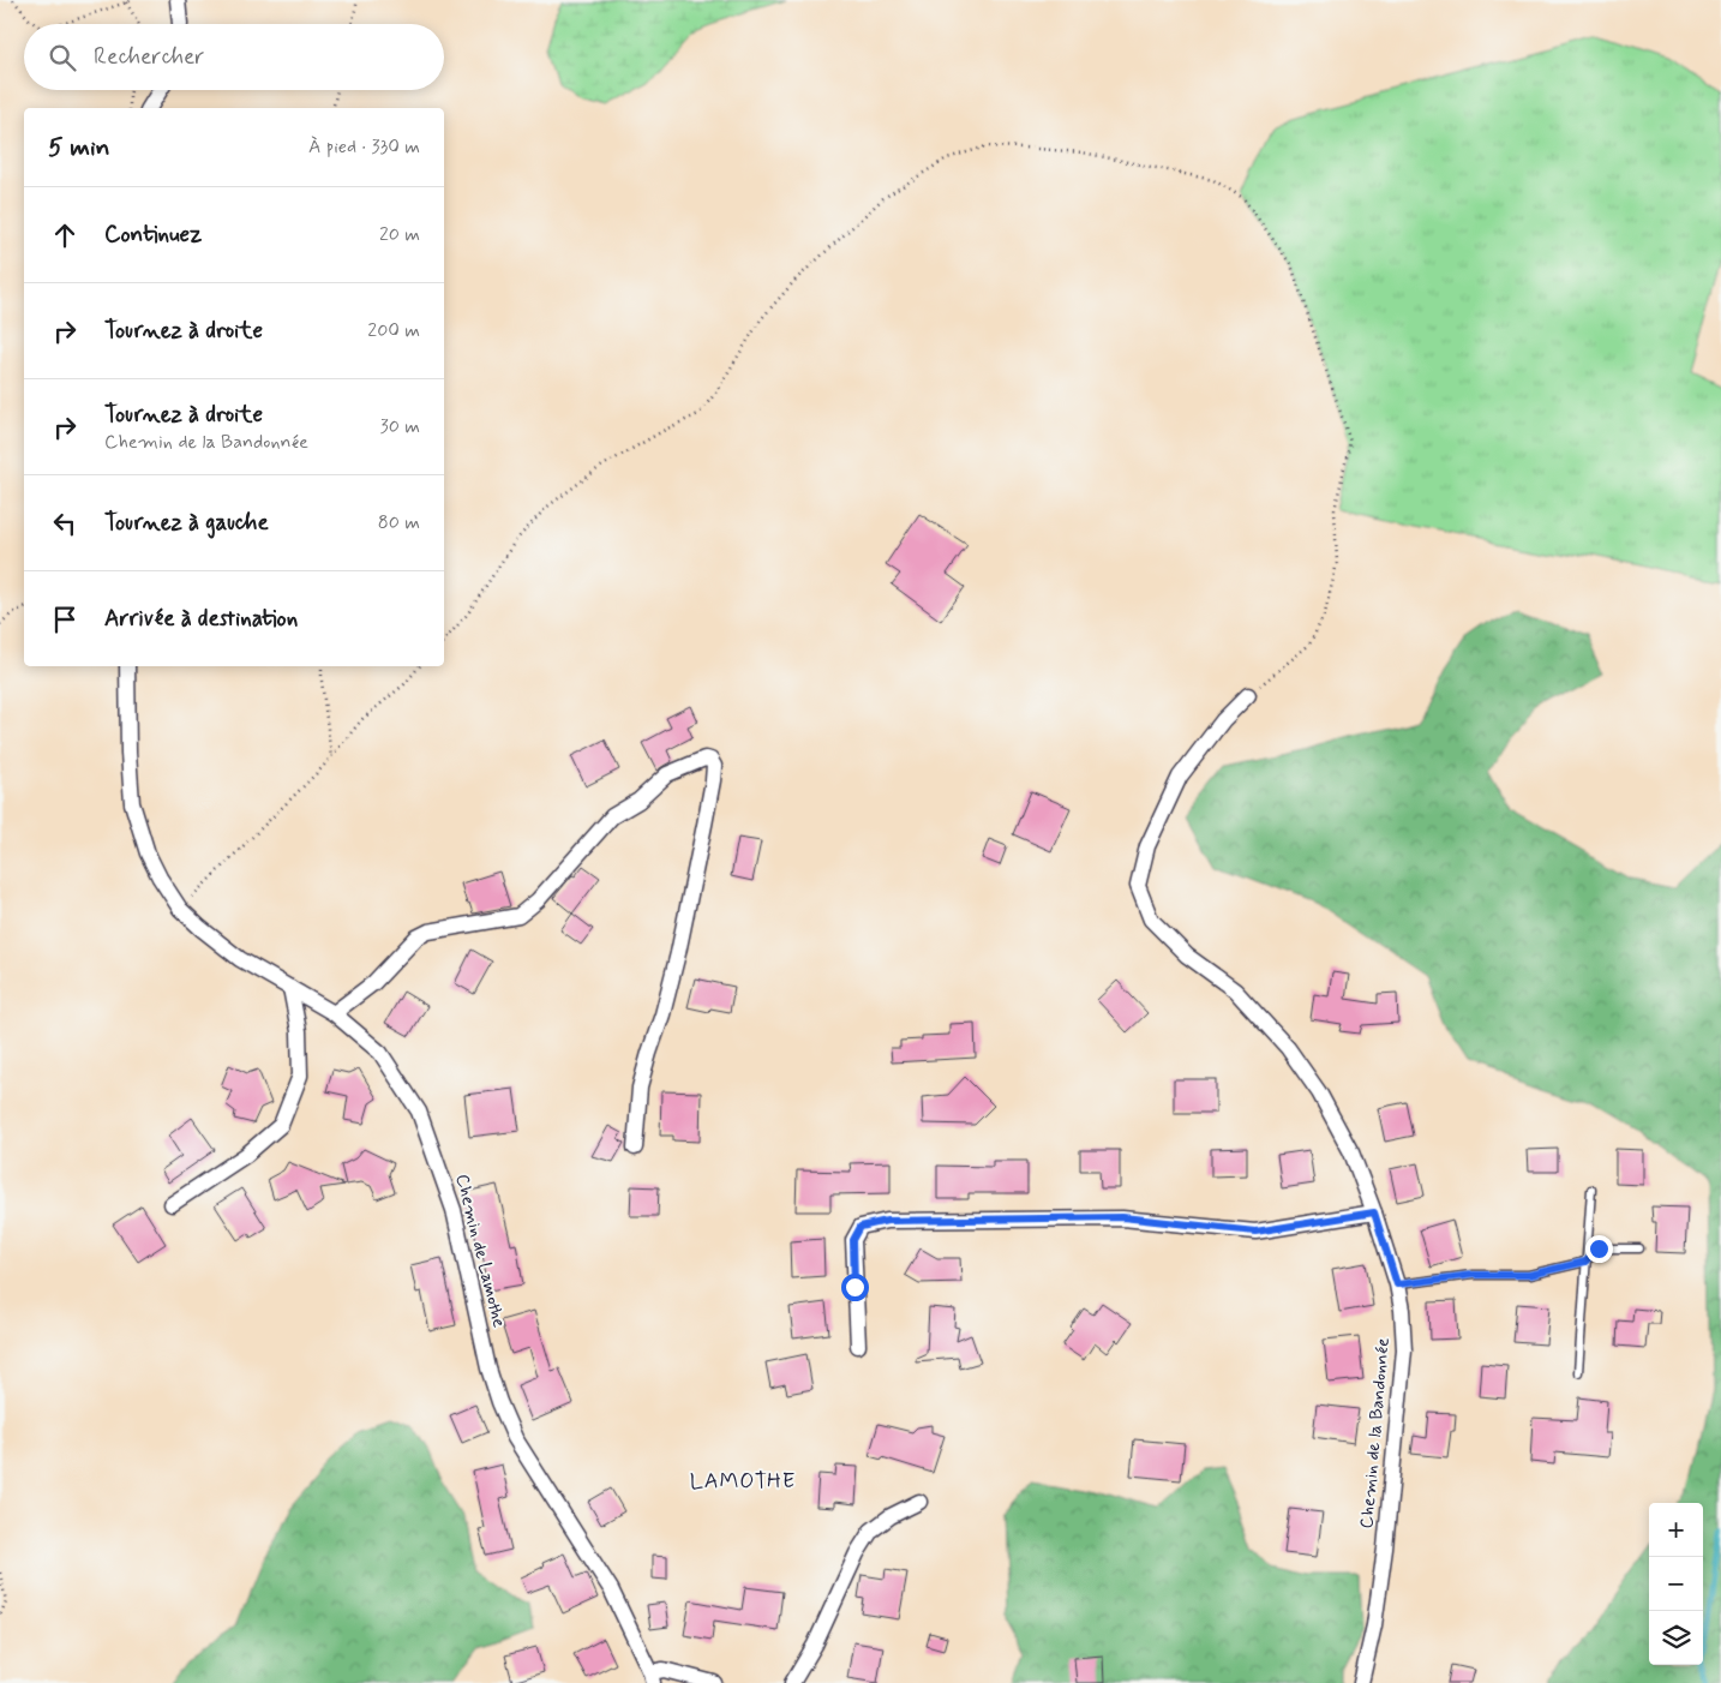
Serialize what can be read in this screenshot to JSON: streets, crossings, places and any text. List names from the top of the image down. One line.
{"streets":{"street":["Chemin de Lamothe","Chemin de la Bandonnée"]},"districts":["LAMOTHE"],"page":{"search":"Rechercher","heading":["5 min","À pied · 330 m"],"list":[["Continuez","20 m"],["Tournez à droite","200 m"],["Tournez à droite","Chemin de la Bandonnée","30 m"],["Tournez à gauche","80 m"],"Arrivée à destination"],"map_buttons":["+","−"]}}
